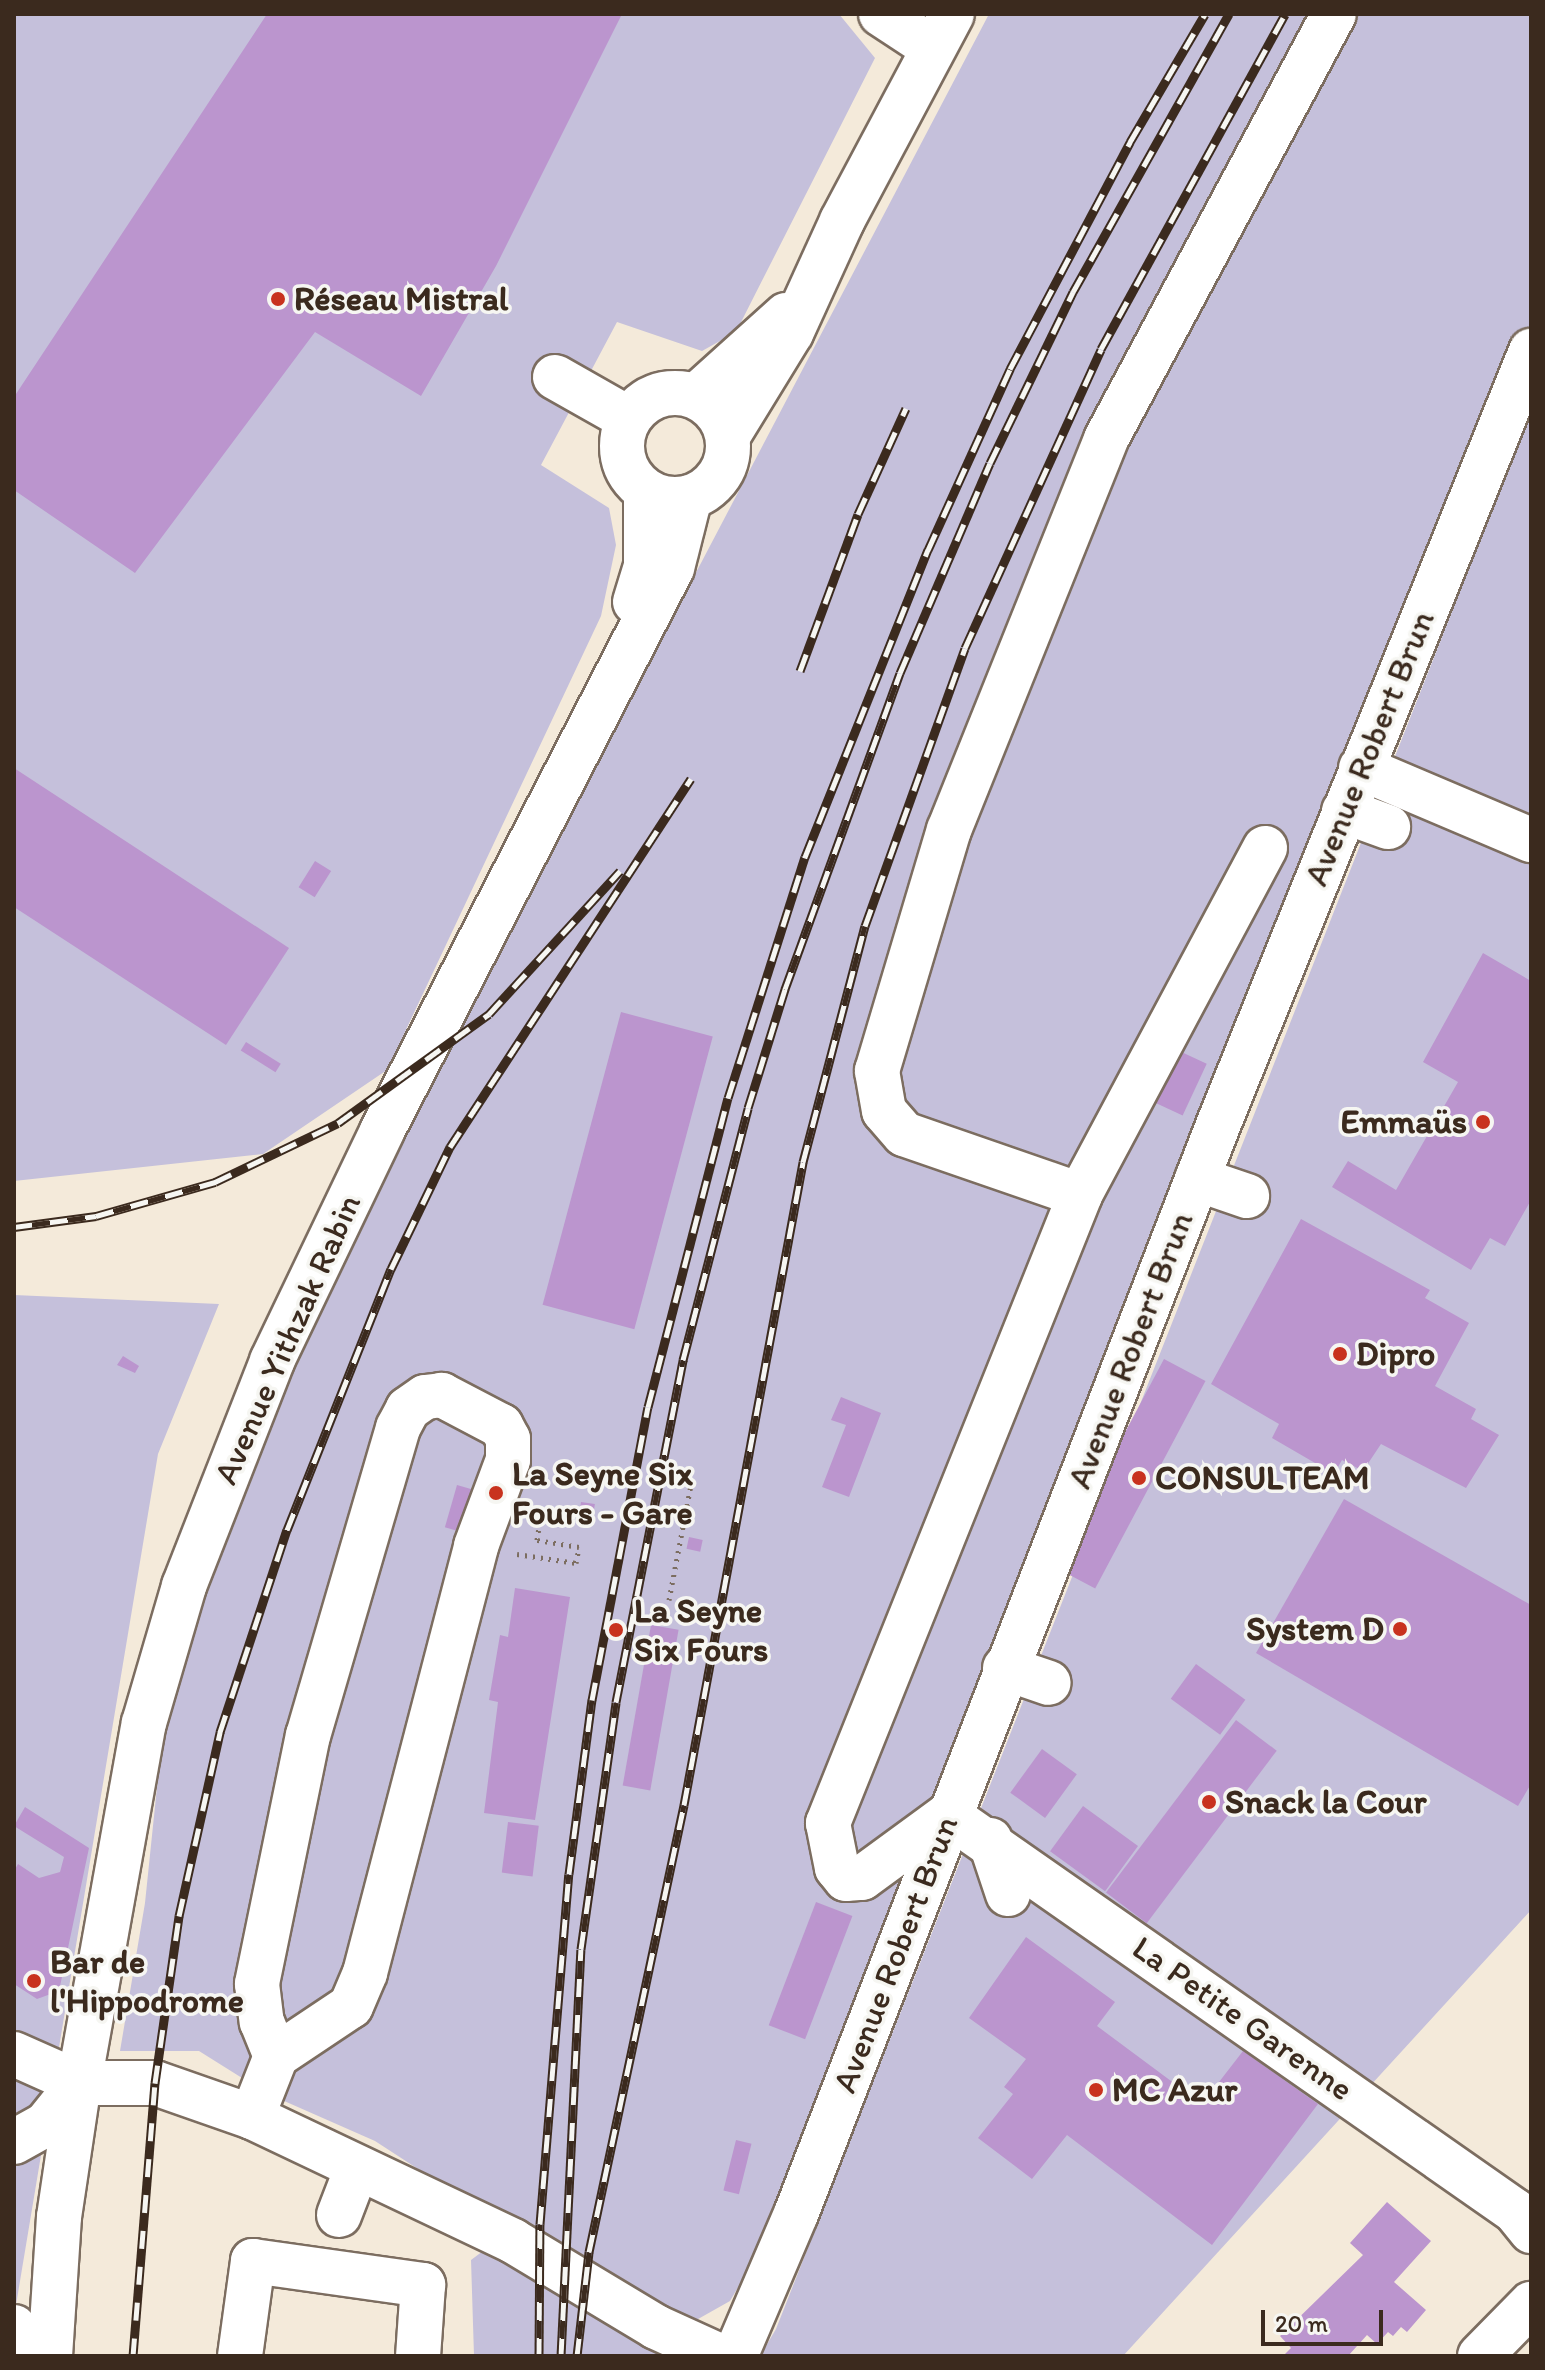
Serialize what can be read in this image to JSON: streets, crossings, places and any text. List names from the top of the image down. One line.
{"streets":{"main road":["Avenue Robert Brun","Avenue Yithzak Rabin","La Petite Garenne"]},"crossings":[["Avenue Robert Brun","La Petite Garenne"]],"places":["Réseau Mistral","Emmaüs","Dipro","CONSULTEAM","La Seyne Six Fours - Gare","System D","La Seyne Six Fours","Snack la Cour","Bar de l'Hippodrome","MC Azur"],"scale_bar":"20 m"}
